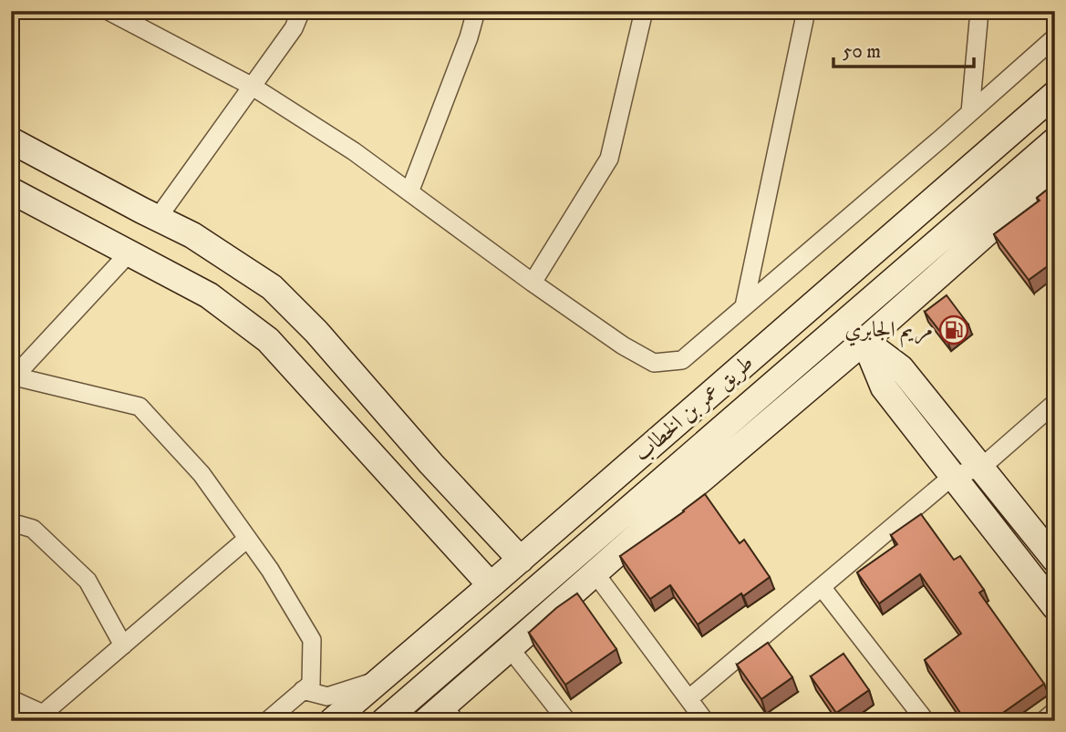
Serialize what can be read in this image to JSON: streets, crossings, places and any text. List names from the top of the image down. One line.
{"streets":{"street":["طريق عمر بن الخطاب"]},"places":{"fuel station":["مريم الجابري"]},"scale_bar":"50 m"}
